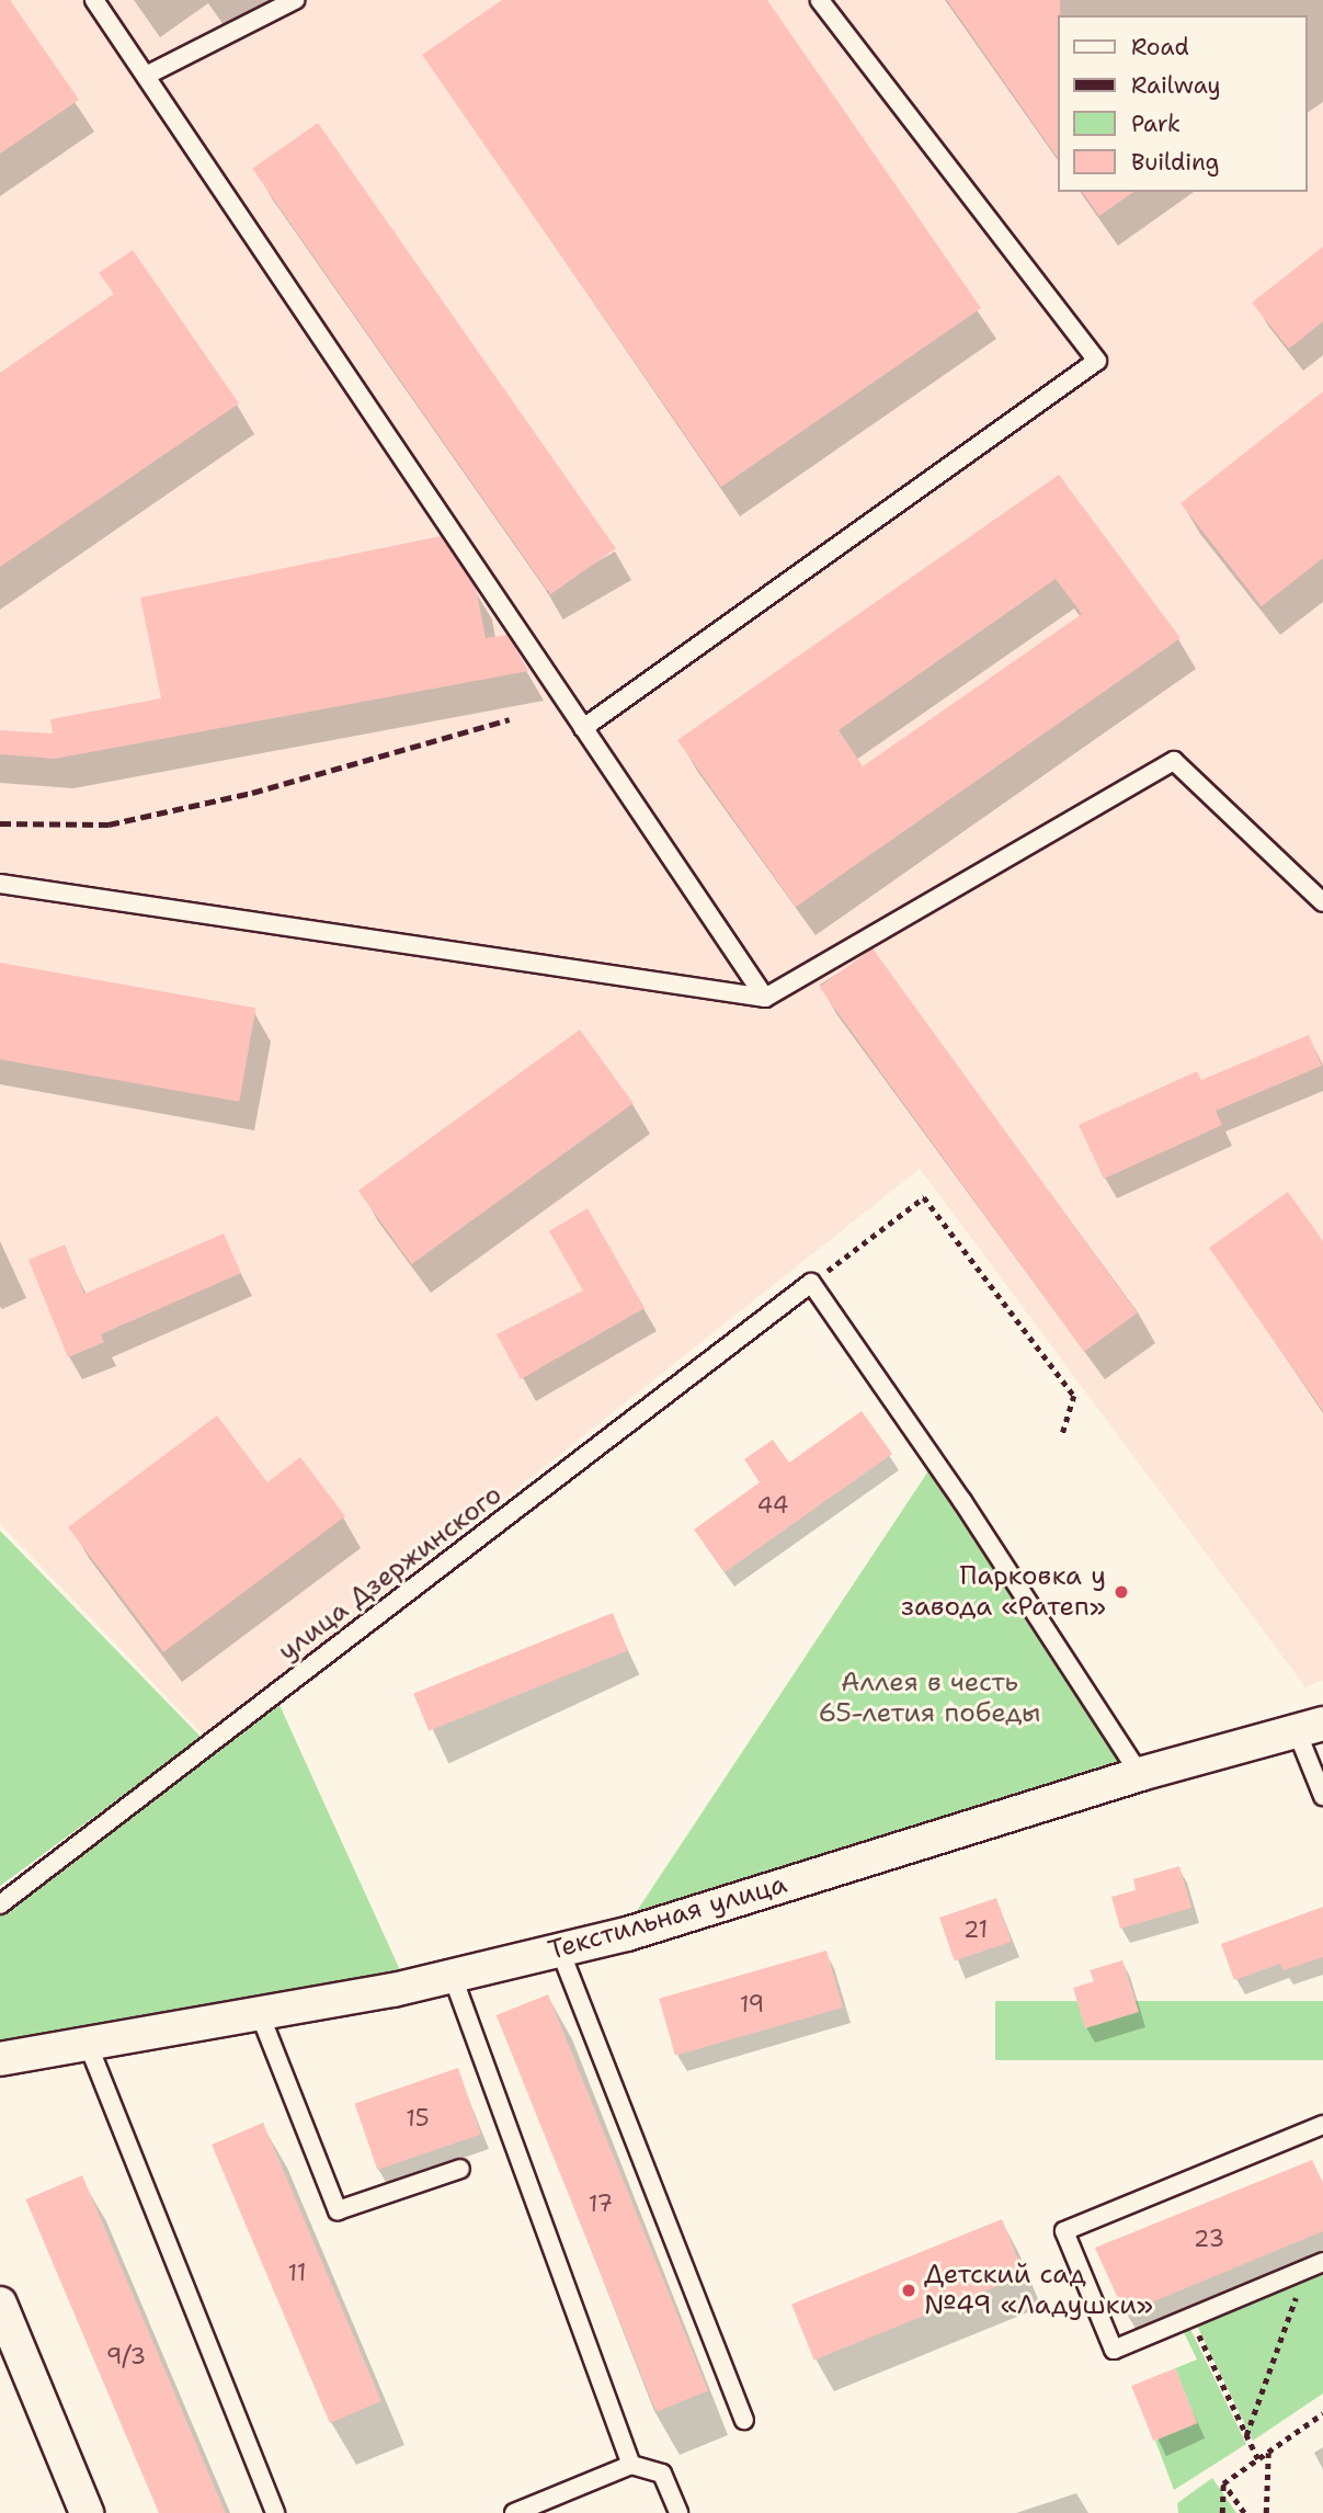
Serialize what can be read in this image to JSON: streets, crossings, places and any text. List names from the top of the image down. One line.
{"streets":{"street":["Текстильная улица"],"lane":["улица Дзержинского"]},"parks":["Аллея в честь 65-летия победы"],"places":["Парковка у завода «Ратеп»","Детский сад №49 «Ладушки»"],"house_numbers":["44","21","19","15","17","23","11","9/3"],"legend":["Road","Railway","Park","Building"]}
